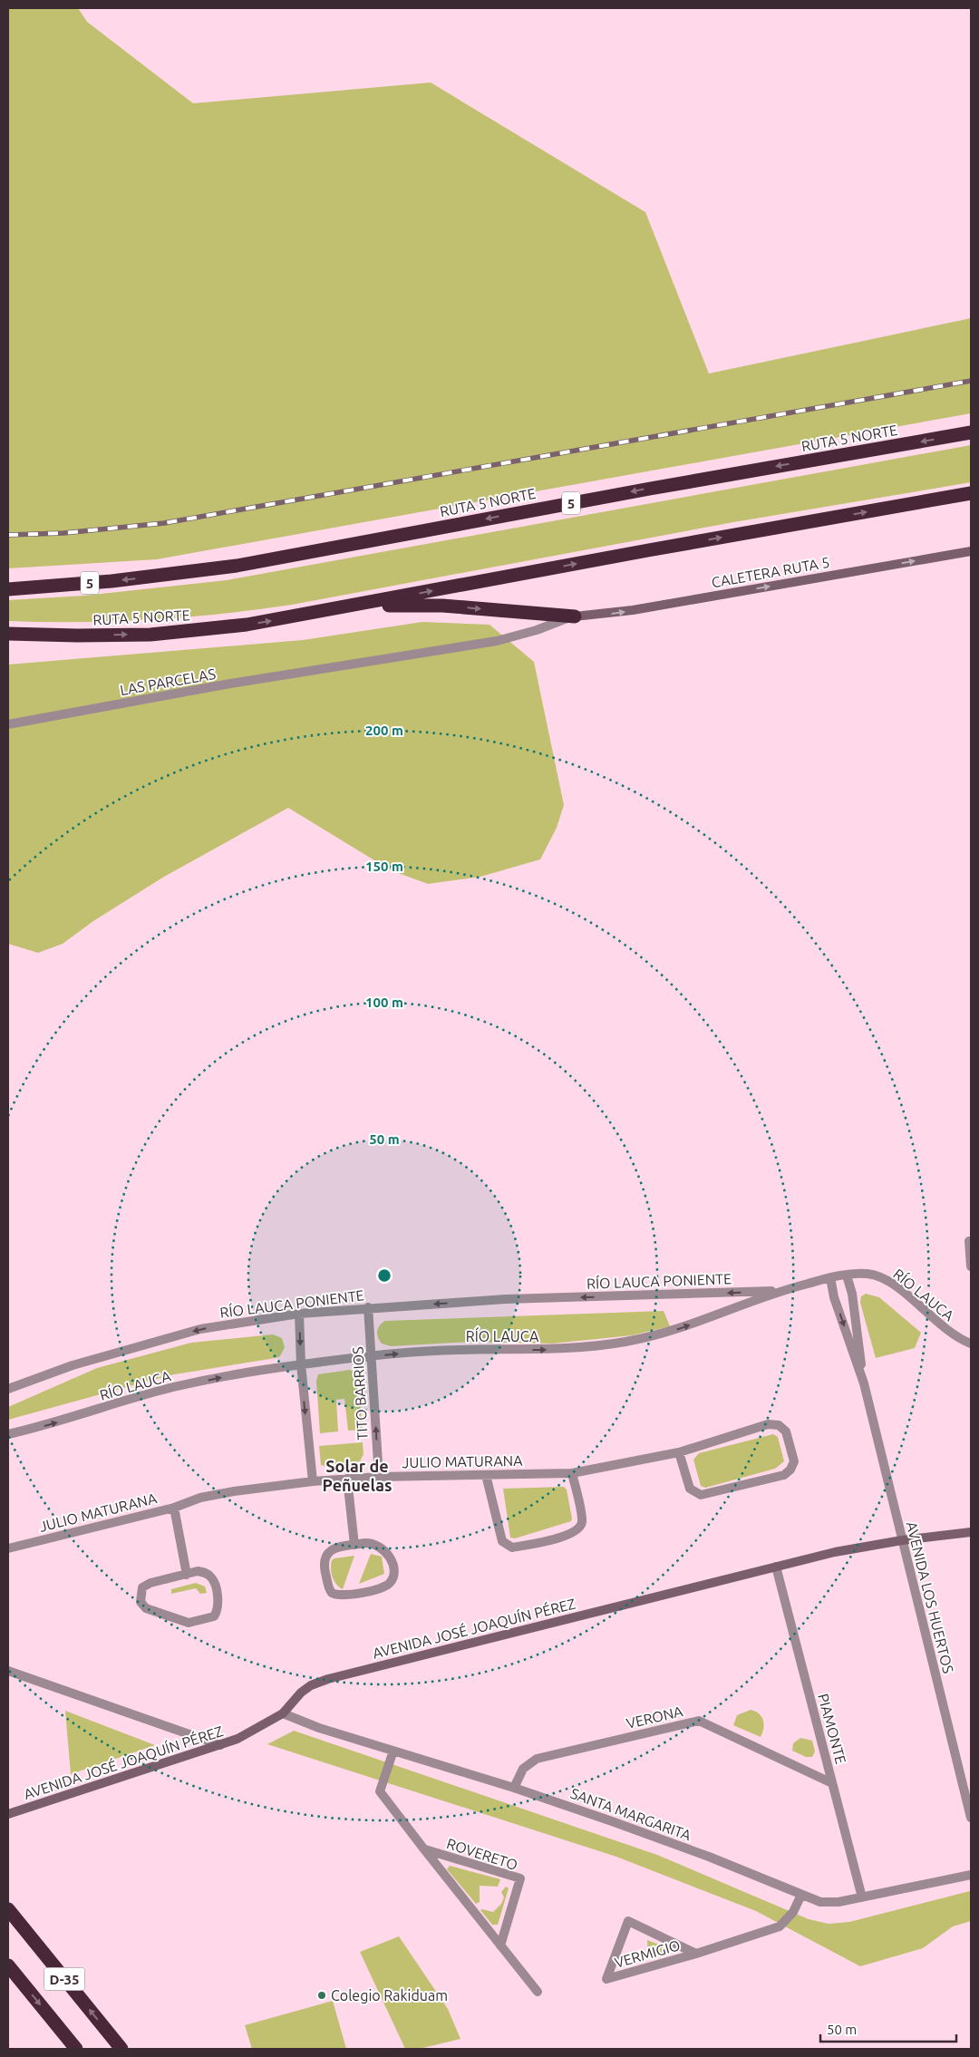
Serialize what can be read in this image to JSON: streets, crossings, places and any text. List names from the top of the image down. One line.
{"streets":{"highway":["RUTA 5 NORTE","5","D-35"],"main road":["CALETERA RUTA 5","AVENIDA JOSÉ JOAQUÍN PÉREZ"],"street":["LAS PARCELAS","RÍO LAUCA PONIENTE","RÍO LAUCA","TITO BARRIOS","JULIO MATURANA","AVENIDA LOS HUERTOS","VERONA","PIAMONTE","SANTA MARGARITA","ROVERETO","VERMIGIO"]},"crossings":[["CALETERA RUTA 5","LAS PARCELAS"],["RÍO LAUCA PONIENTE","RÍO LAUCA"],["RÍO LAUCA PONIENTE","TITO BARRIOS"],["RÍO LAUCA","TITO BARRIOS"],["RÍO LAUCA","AVENIDA LOS HUERTOS"],["TITO BARRIOS","JULIO MATURANA"],["AVENIDA LOS HUERTOS","AVENIDA JOSÉ JOAQUÍN PÉREZ"],["AVENIDA JOSÉ JOAQUÍN PÉREZ","PIAMONTE"],["AVENIDA JOSÉ JOAQUÍN PÉREZ","SANTA MARGARITA"],["VERONA","PIAMONTE"],["VERONA","SANTA MARGARITA"],["PIAMONTE","SANTA MARGARITA"],["SANTA MARGARITA","ROVERETO"],["SANTA MARGARITA","VERMIGIO"]],"one_way":["CALETERA RUTA 5","RÍO LAUCA PONIENTE","RÍO LAUCA"],"districts":["Solar de Peñuelas"],"places":["Colegio Rakiduam"],"scale_bar":"50 m","rings":["200 m","150 m","100 m","50 m"]}
